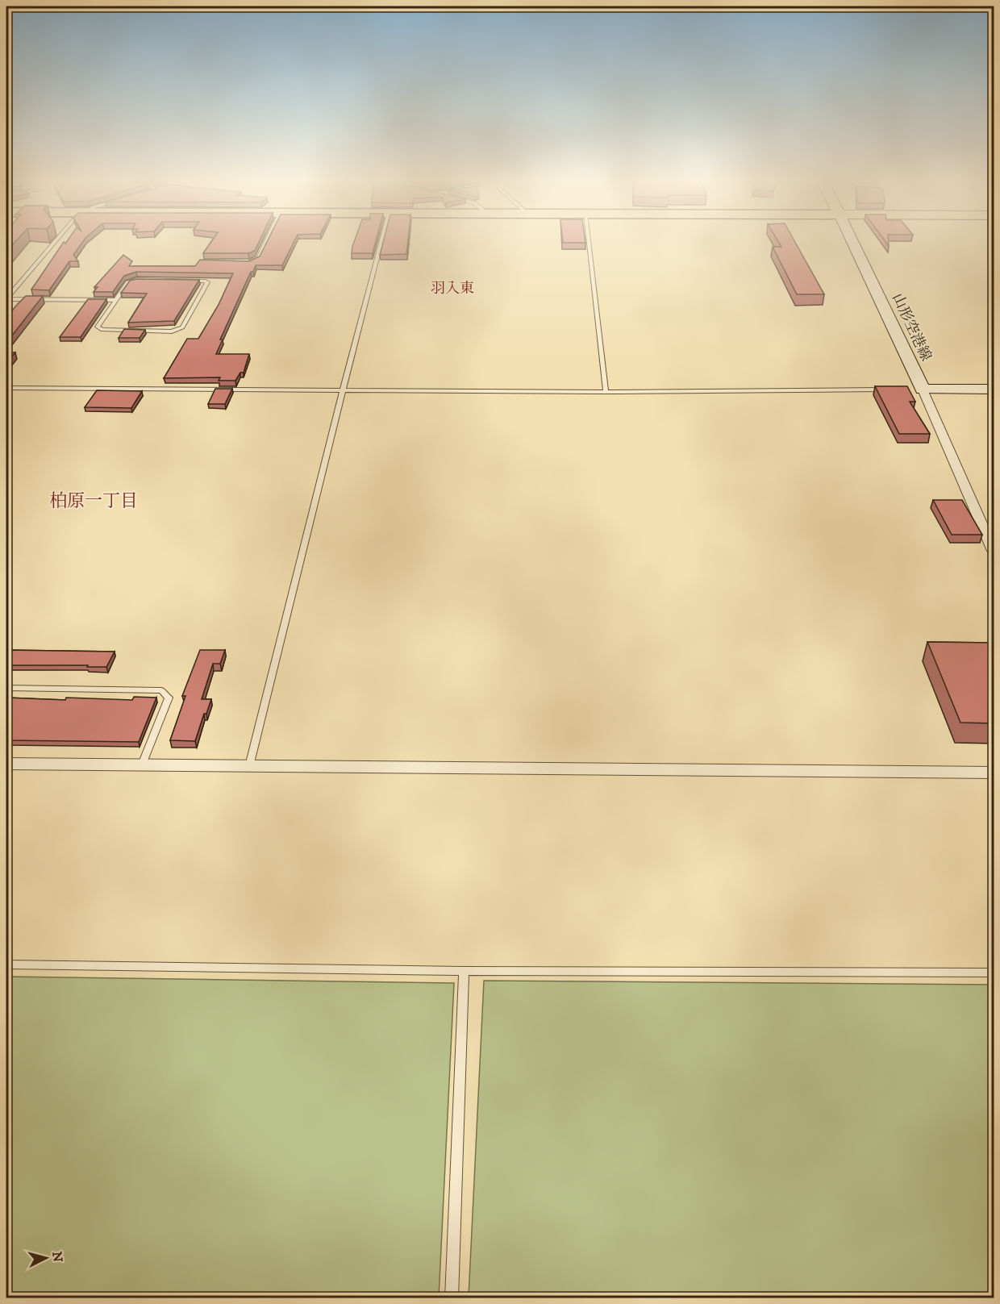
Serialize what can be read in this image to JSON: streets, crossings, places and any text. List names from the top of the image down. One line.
{"streets":{"main road":["山形空港線"]},"districts":["羽入東","柏原一丁目"],"north":"right"}
